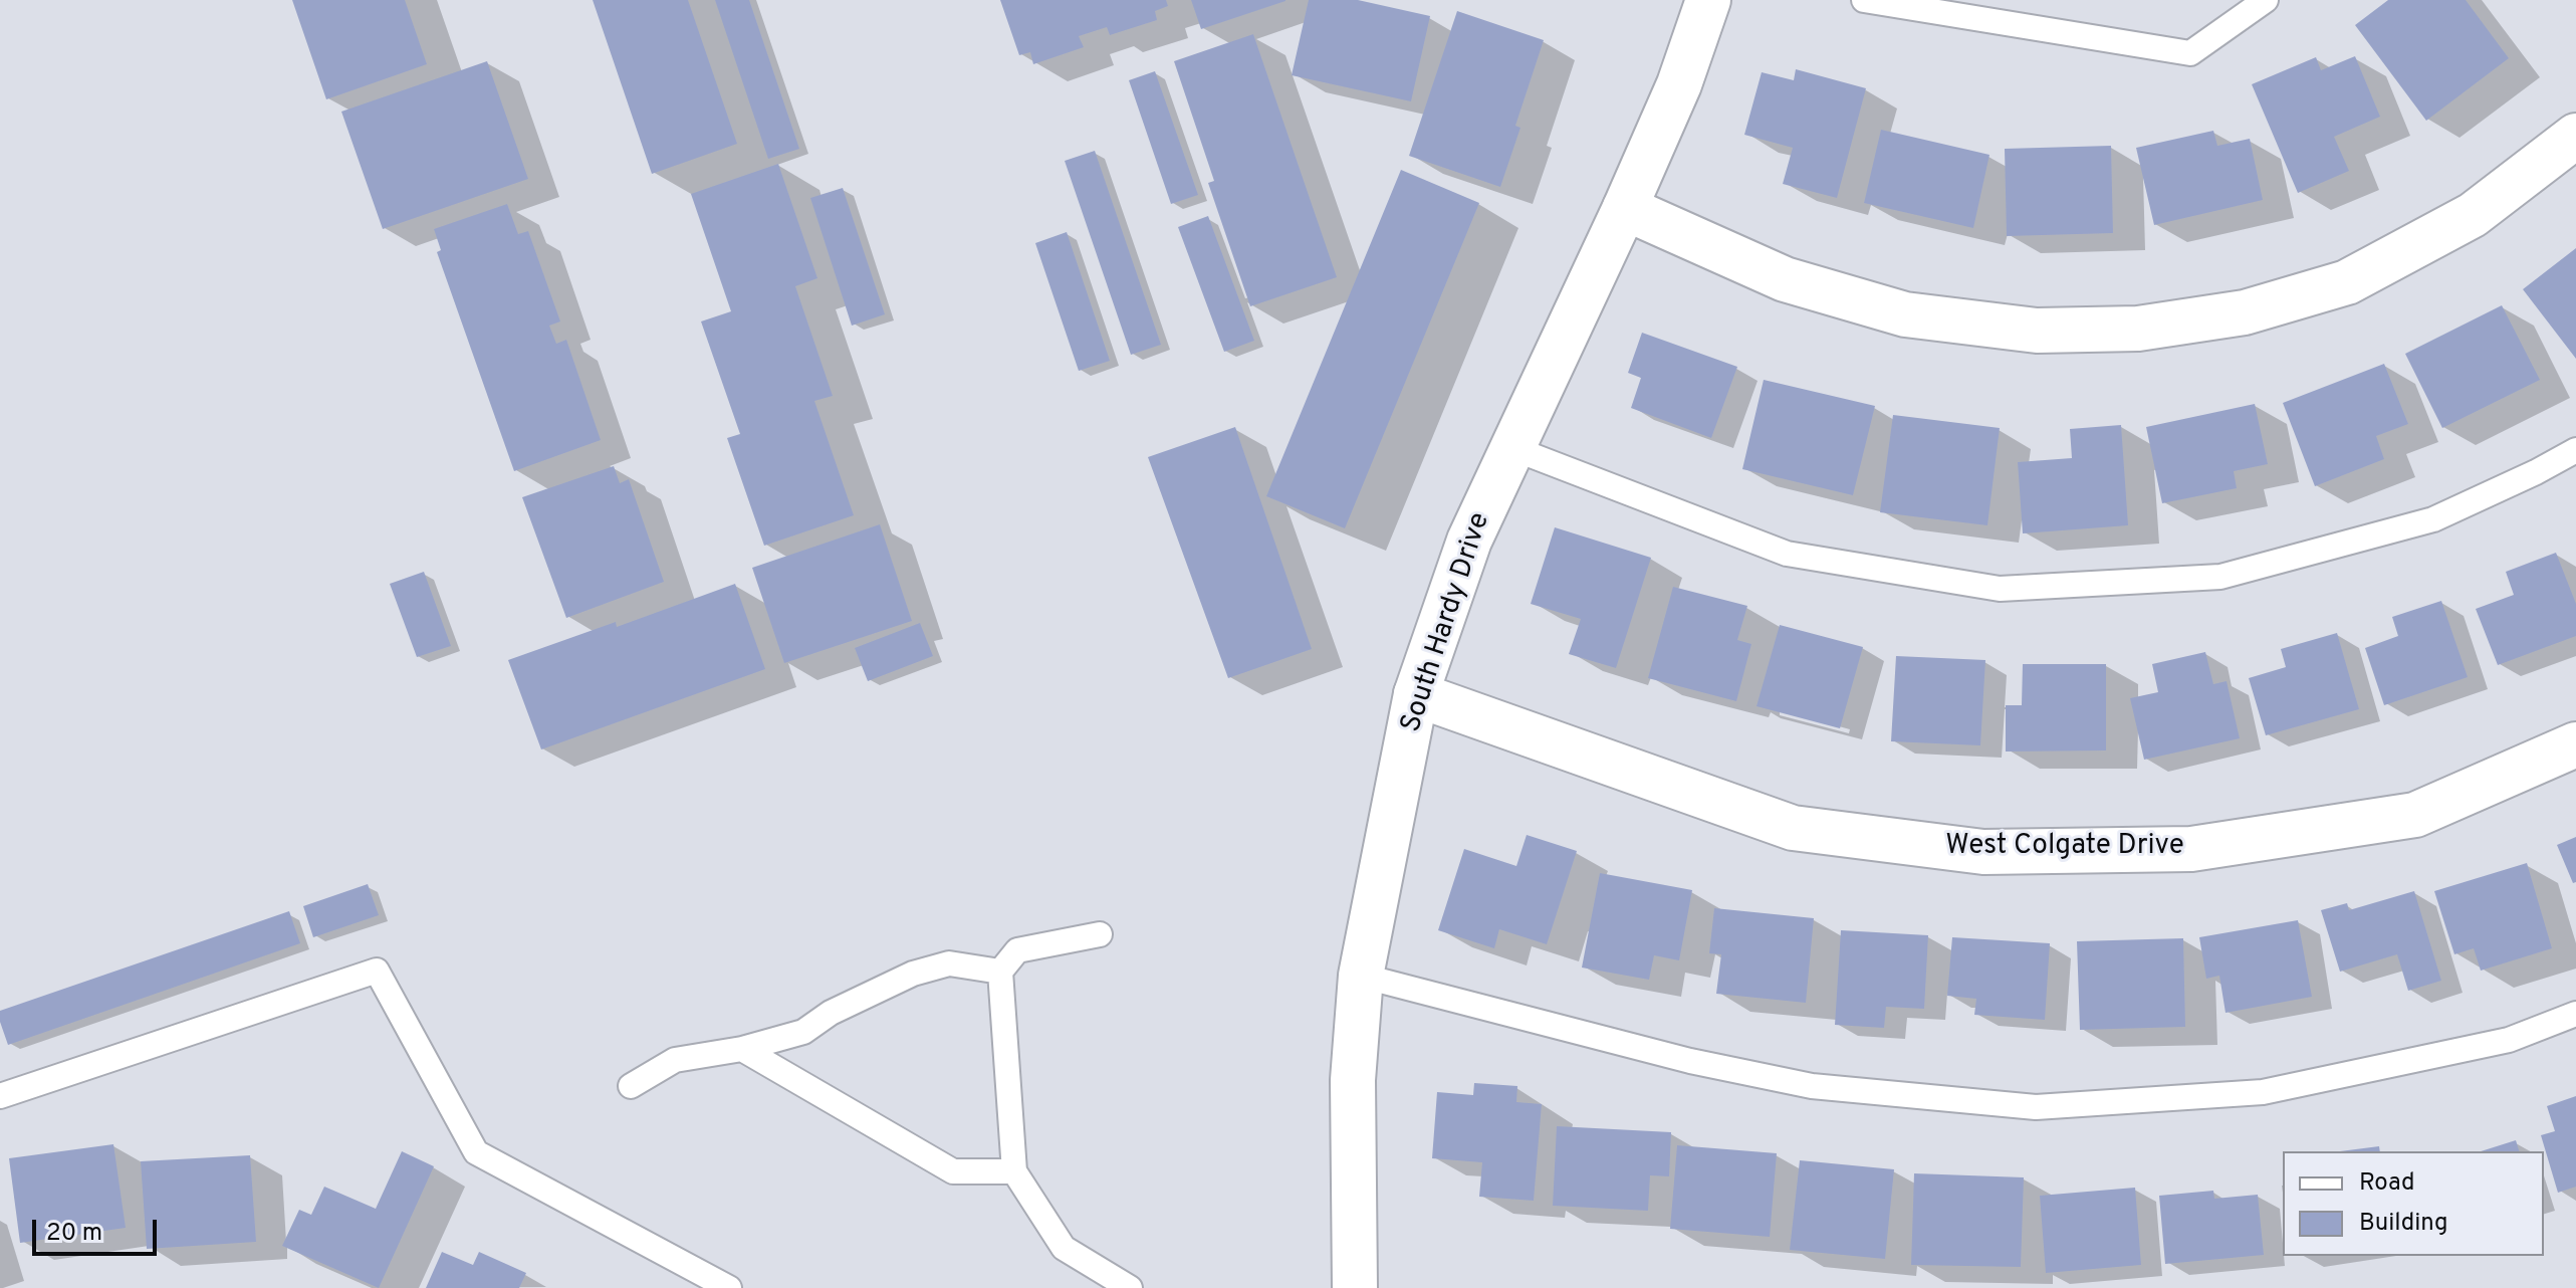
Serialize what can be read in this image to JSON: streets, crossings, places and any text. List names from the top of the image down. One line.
{"streets":{"street":["South Hardy Drive","West Colgate Drive"]},"crossings":[["South Hardy Drive","West Colgate Drive"]],"legend":["Road","Building"],"scale_bar":"20 m"}
